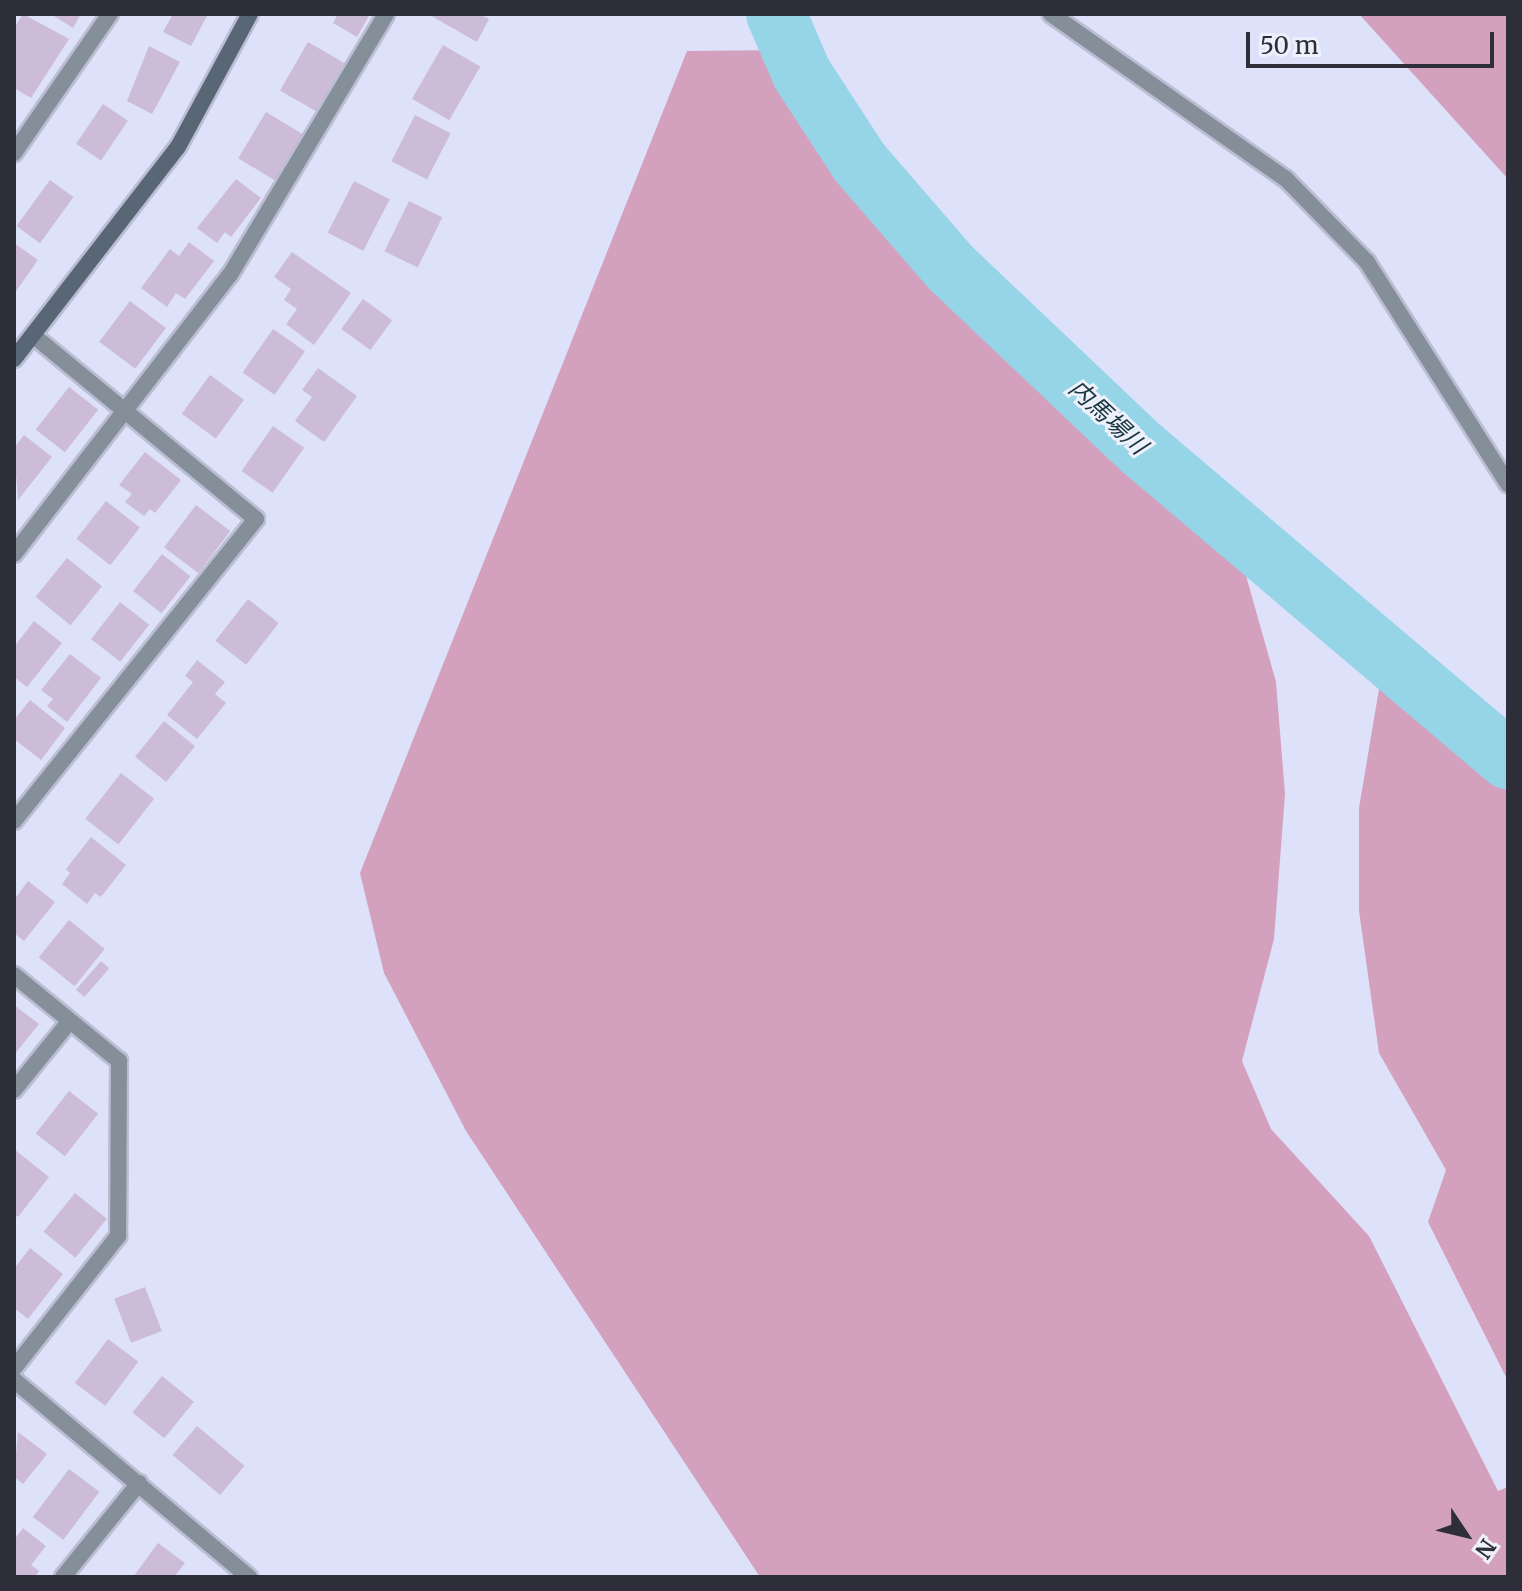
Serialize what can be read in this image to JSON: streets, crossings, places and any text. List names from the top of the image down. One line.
{"water":["内馬場川"],"scale_bar":"50 m","north":"bottom right"}
